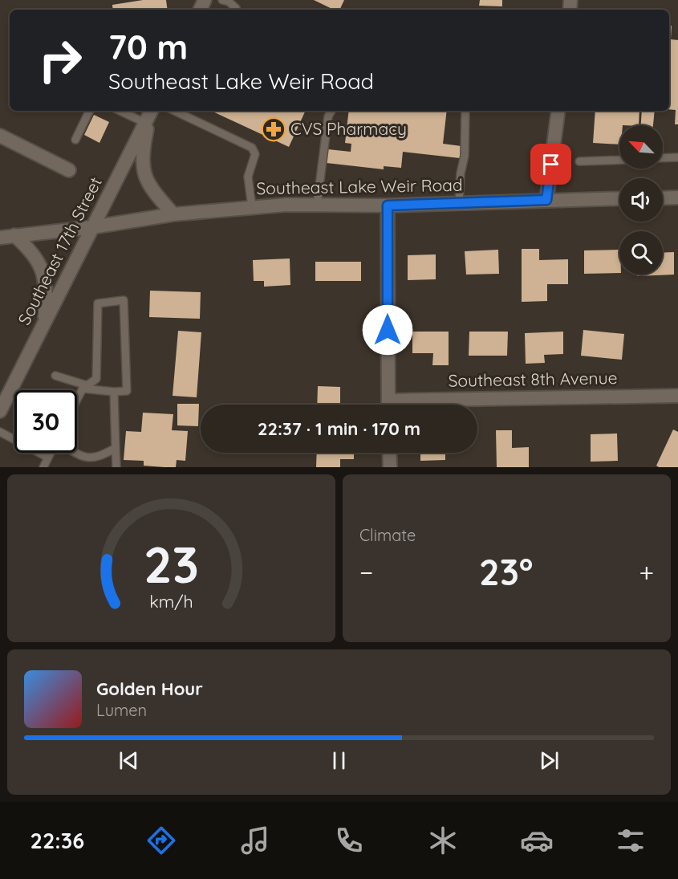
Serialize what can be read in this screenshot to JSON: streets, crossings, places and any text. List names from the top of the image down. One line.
{"streets":{"main road":["Southeast Lake Weir Road","Southeast 17th Street","Southeast 8th Avenue"]},"crossings":[["Southeast Lake Weir Road","Southeast 17th Street"]],"places":{"pharmacy":["CVS Pharmacy"]},"north":"top left","page":{"turn":["70 m","Southeast Lake Weir Road"],"limit":"30","trip":"22:37 · 1 min · 170 m","tile":"Climate","heat":["−","23°","+"],"song":["Golden Hour","Lumen"],"tabs":"22:36","gauge":["23","km/h"]}}
